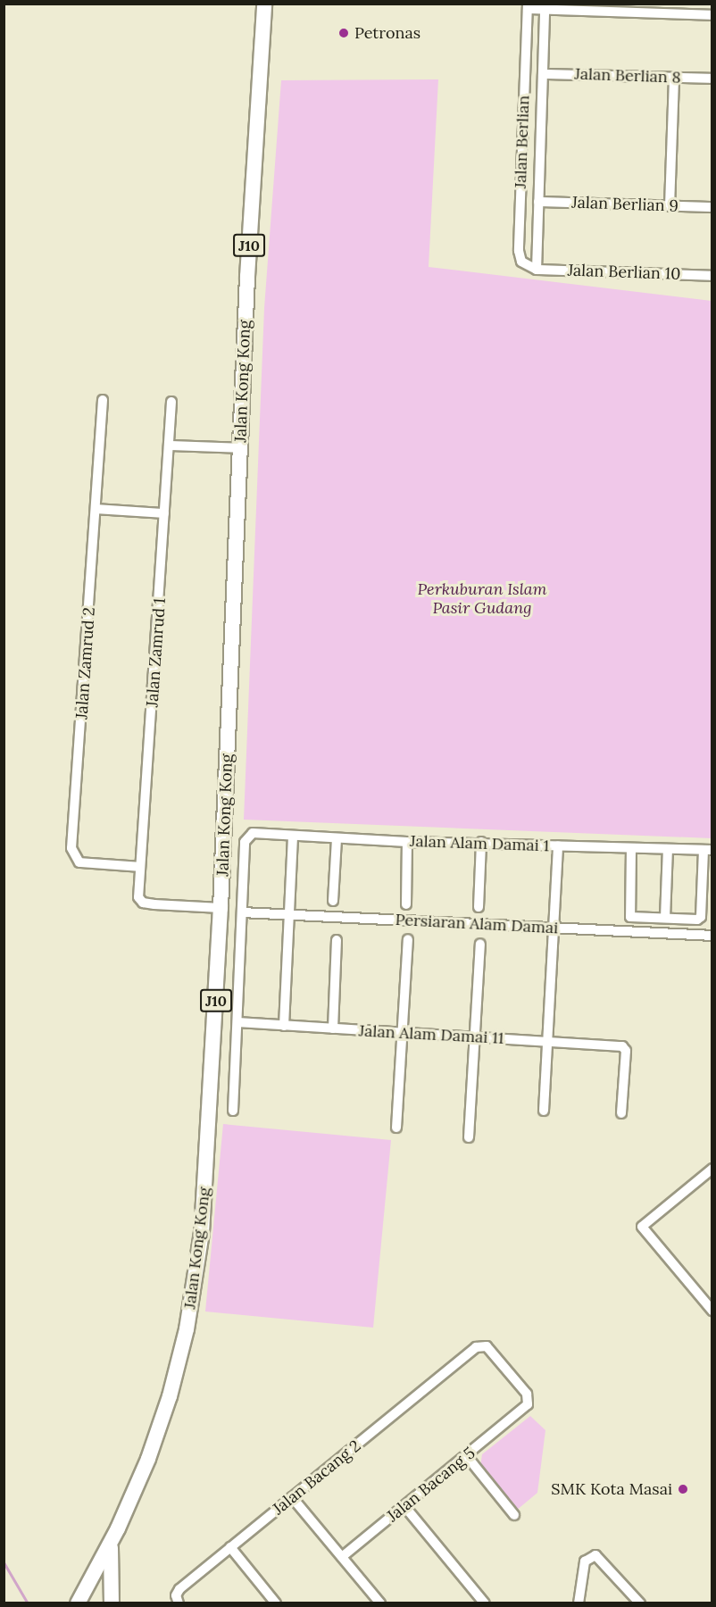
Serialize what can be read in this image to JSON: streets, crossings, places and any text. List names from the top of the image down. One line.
{"streets":{"main road":["J10","Jalan Kong Kong"],"street":["Jalan Berlian 8","Jalan Berlian","Jalan Berlian 9","Jalan Berlian 10","Jalan Zamrud 1","Jalan Zamrud 2","Jalan Alam Damai 1","Persiaran Alam Damai","Jalan Alam Damai 11","Jalan Bacang 2","Jalan Bacang 5"]},"crossings":[["Jalan Berlian","Jalan Berlian 10"],["Jalan Kong Kong","Jalan Zamrud 1"],["Jalan Zamrud 1","Jalan Zamrud 2"],["Jalan Alam Damai 1","Persiaran Alam Damai"],["Jalan Bacang 2","Jalan Bacang 5"]],"parks":["Perkuburan Islam Pasir Gudang"],"places":["Petronas","SMK Kota Masai"]}
